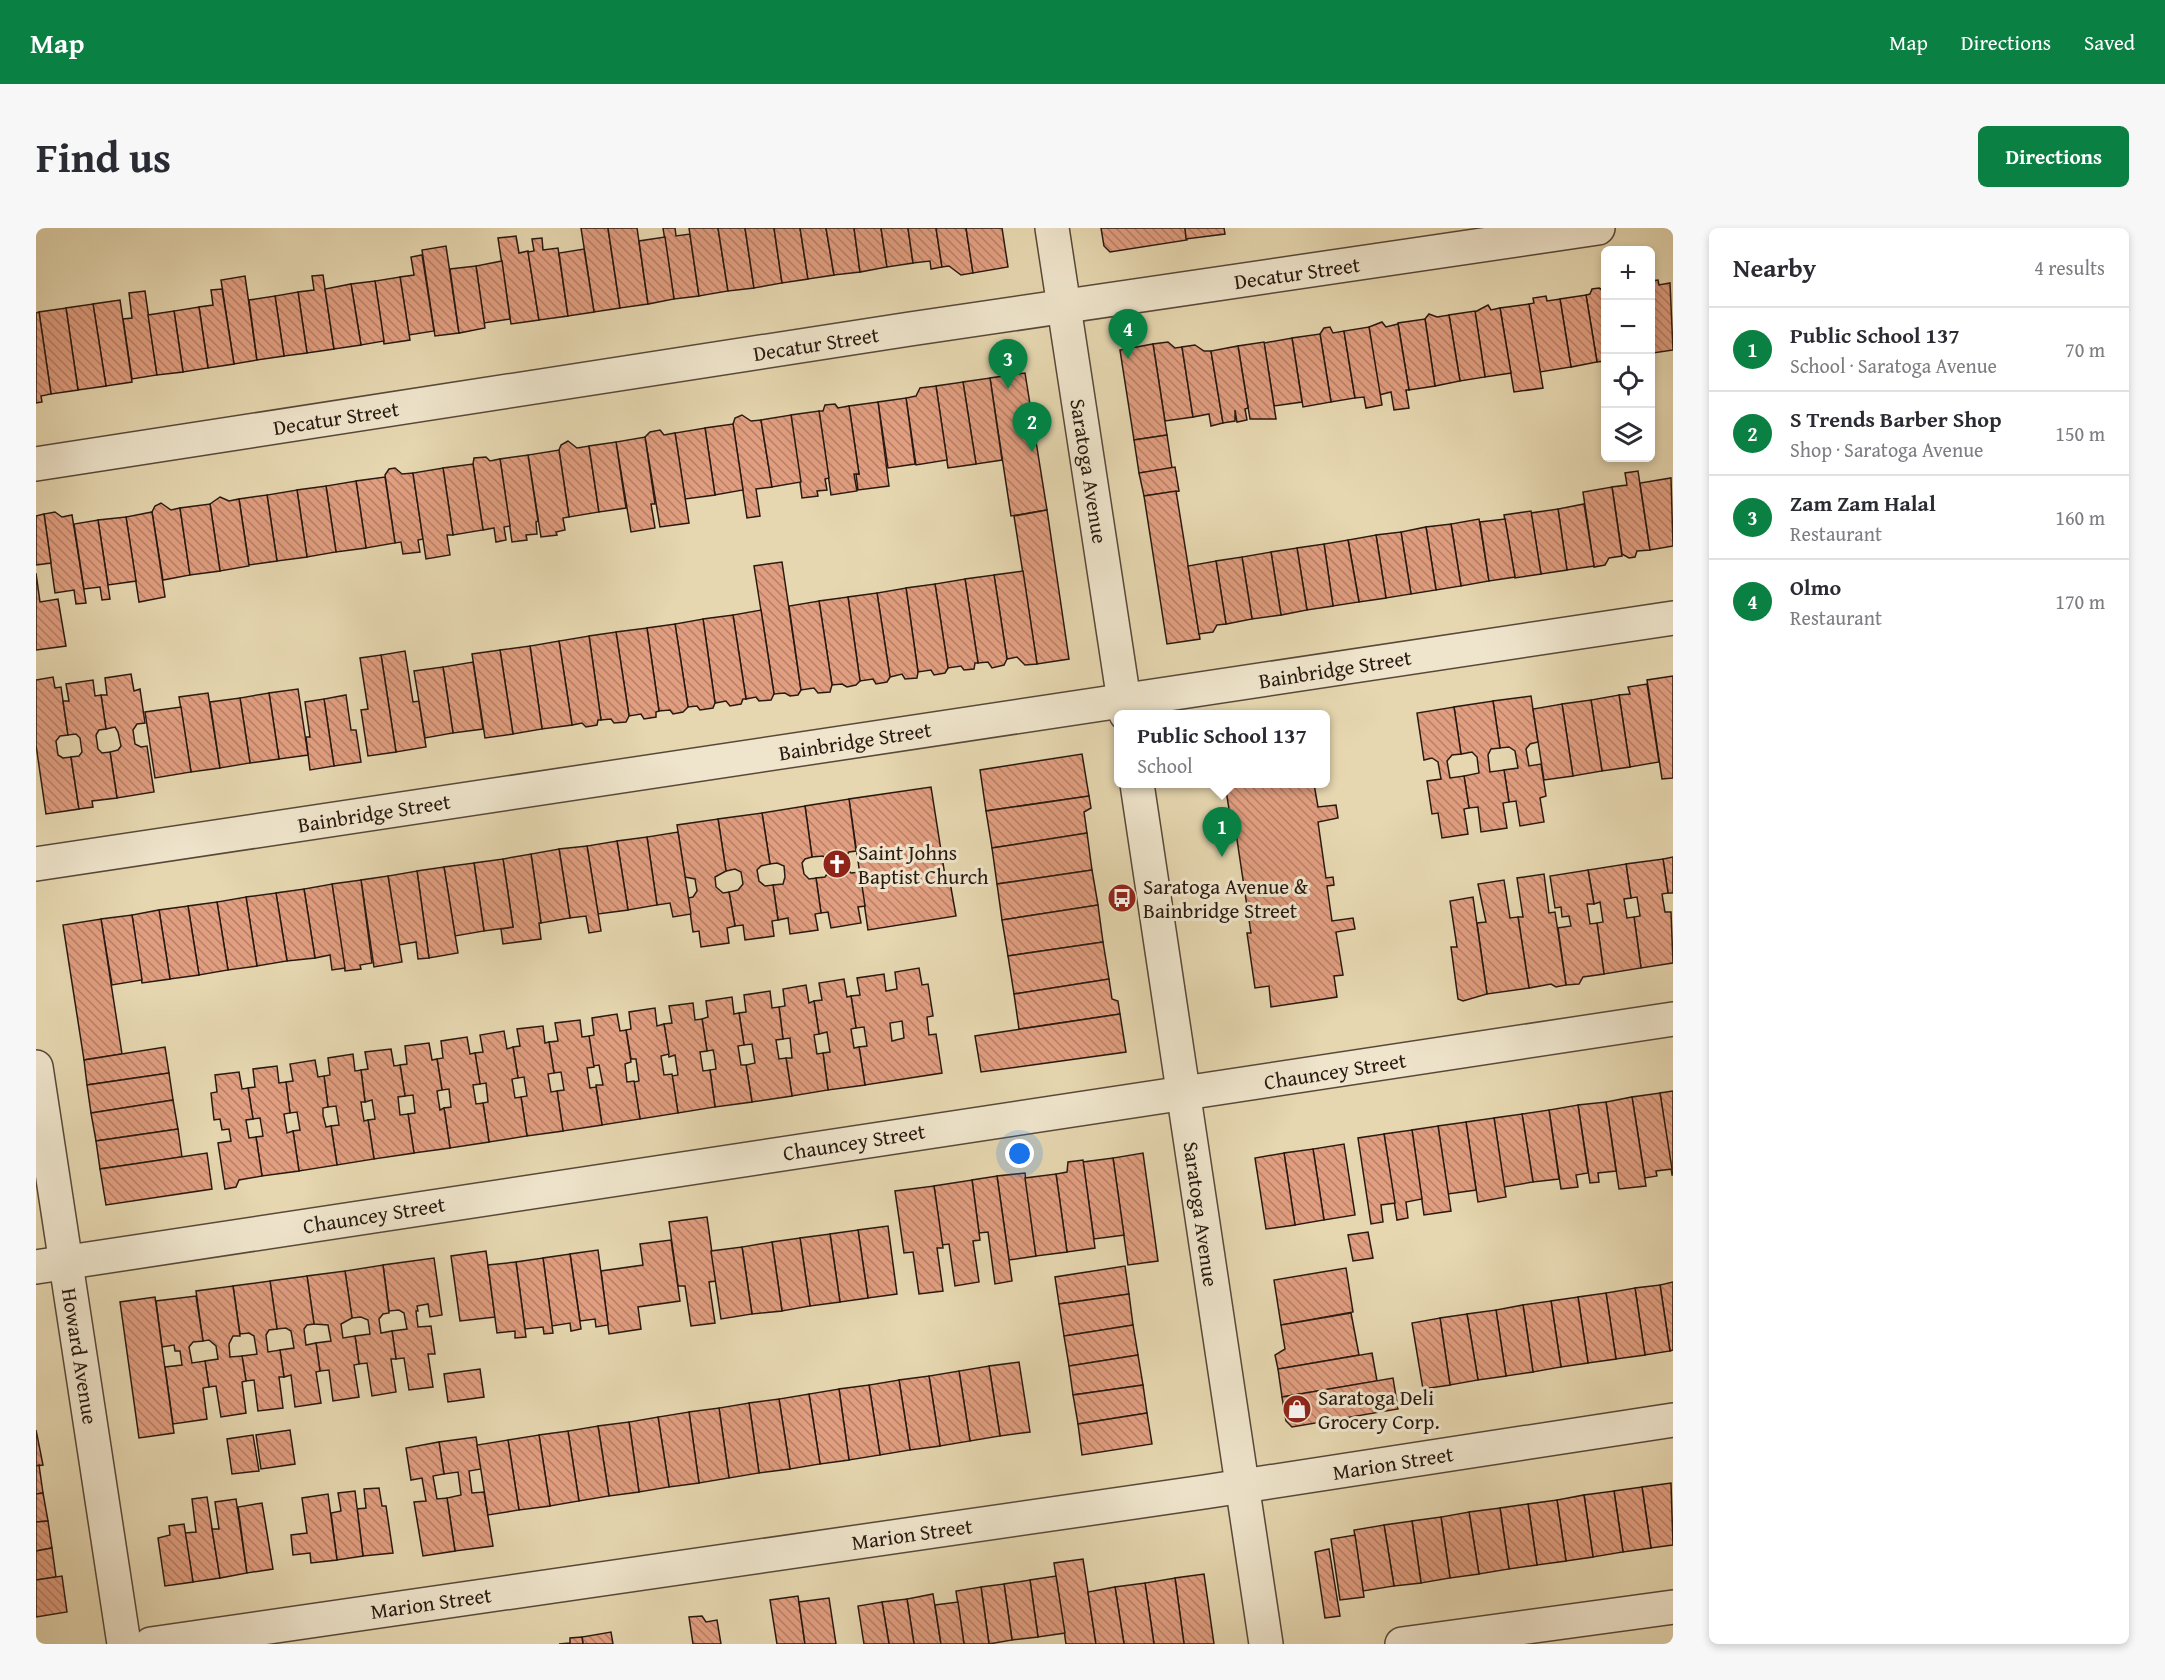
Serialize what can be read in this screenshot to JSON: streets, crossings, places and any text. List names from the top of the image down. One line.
{"streets":{"street":["Decatur Street","Saratoga Avenue","Bainbridge Street","Chauncey Street","Howard Avenue","Marion Street"]},"crossings":[["Decatur Street","Saratoga Avenue"],["Saratoga Avenue","Bainbridge Street"],["Saratoga Avenue","Chauncey Street"],["Saratoga Avenue","Marion Street"],["Chauncey Street","Howard Avenue"]],"places":{"church":["Saint Johns Baptist Church"],"bus stop":["Saratoga Avenue & Bainbridge Street"],"shop":["Saratoga Deli Grocery Corp."]},"page":{"header":"Map","nav":["Map","Directions","Saved"],"title":"Find us","buttons":"Directions","heading":["Nearby","4 results"],"map_buttons":["+","−"],"list":[{"mark":"1","name":"Public School 137","note":"School · Saratoga Avenue","value":"70 m"},{"mark":"2","name":"S Trends Barber Shop","note":"Shop · Saratoga Avenue","value":"150 m"},{"mark":"3","name":"Zam Zam Halal","note":"Restaurant","value":"160 m"},{"mark":"4","name":"Olmo","note":"Restaurant","value":"170 m"}],"pins":["4","3","2","1"],"popup":["Public School 137","School"]}}
